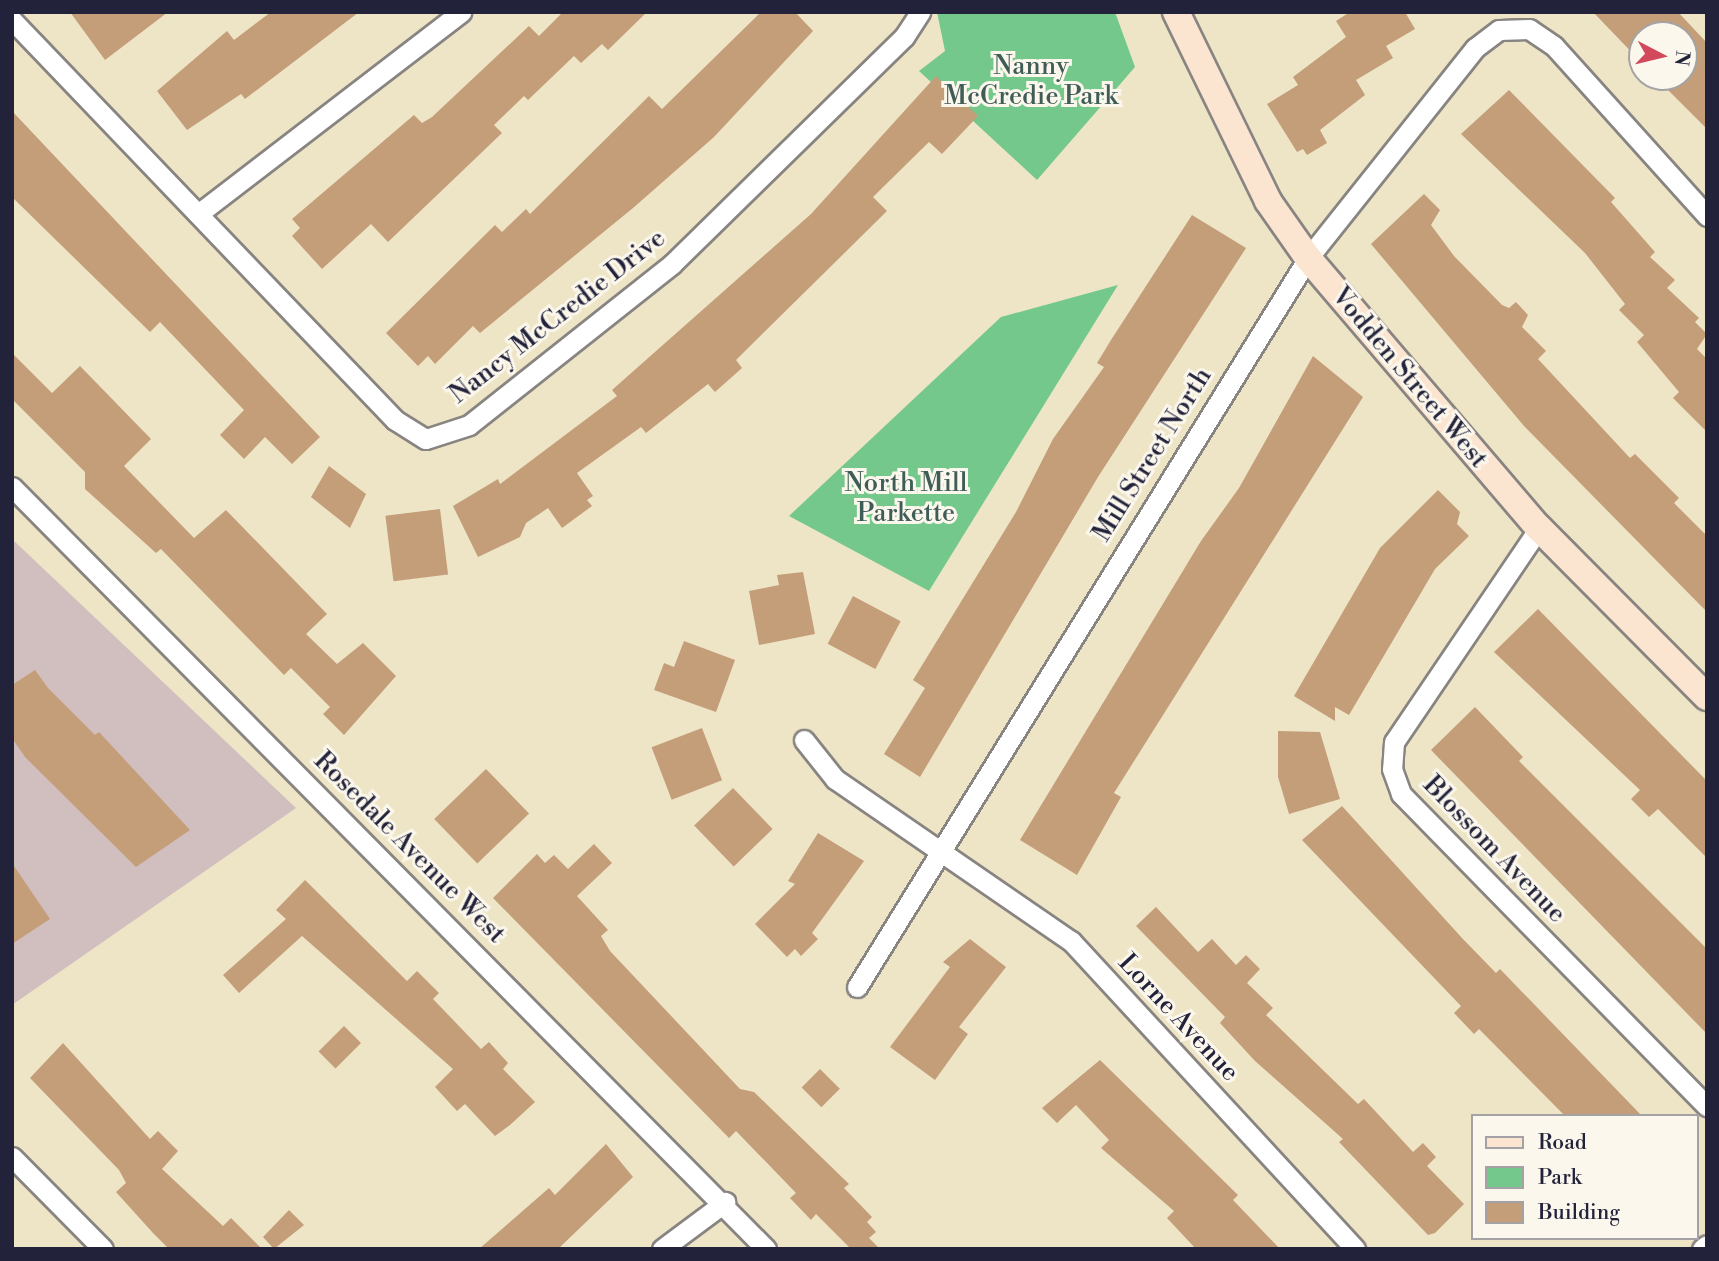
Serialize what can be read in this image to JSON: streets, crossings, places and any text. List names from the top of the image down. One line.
{"streets":{"street":["Nancy McCredie Drive","Vodden Street West","Mill Street North","Rosedale Avenue West","Blossom Avenue","Lorne Avenue"]},"crossings":[["Vodden Street West","Mill Street North"],["Vodden Street West","Blossom Avenue"],["Mill Street North","Lorne Avenue"]],"parks":["Nanny McCredie Park","North Mill Parkette"],"legend":["Road","Park","Building"],"north":"right"}
